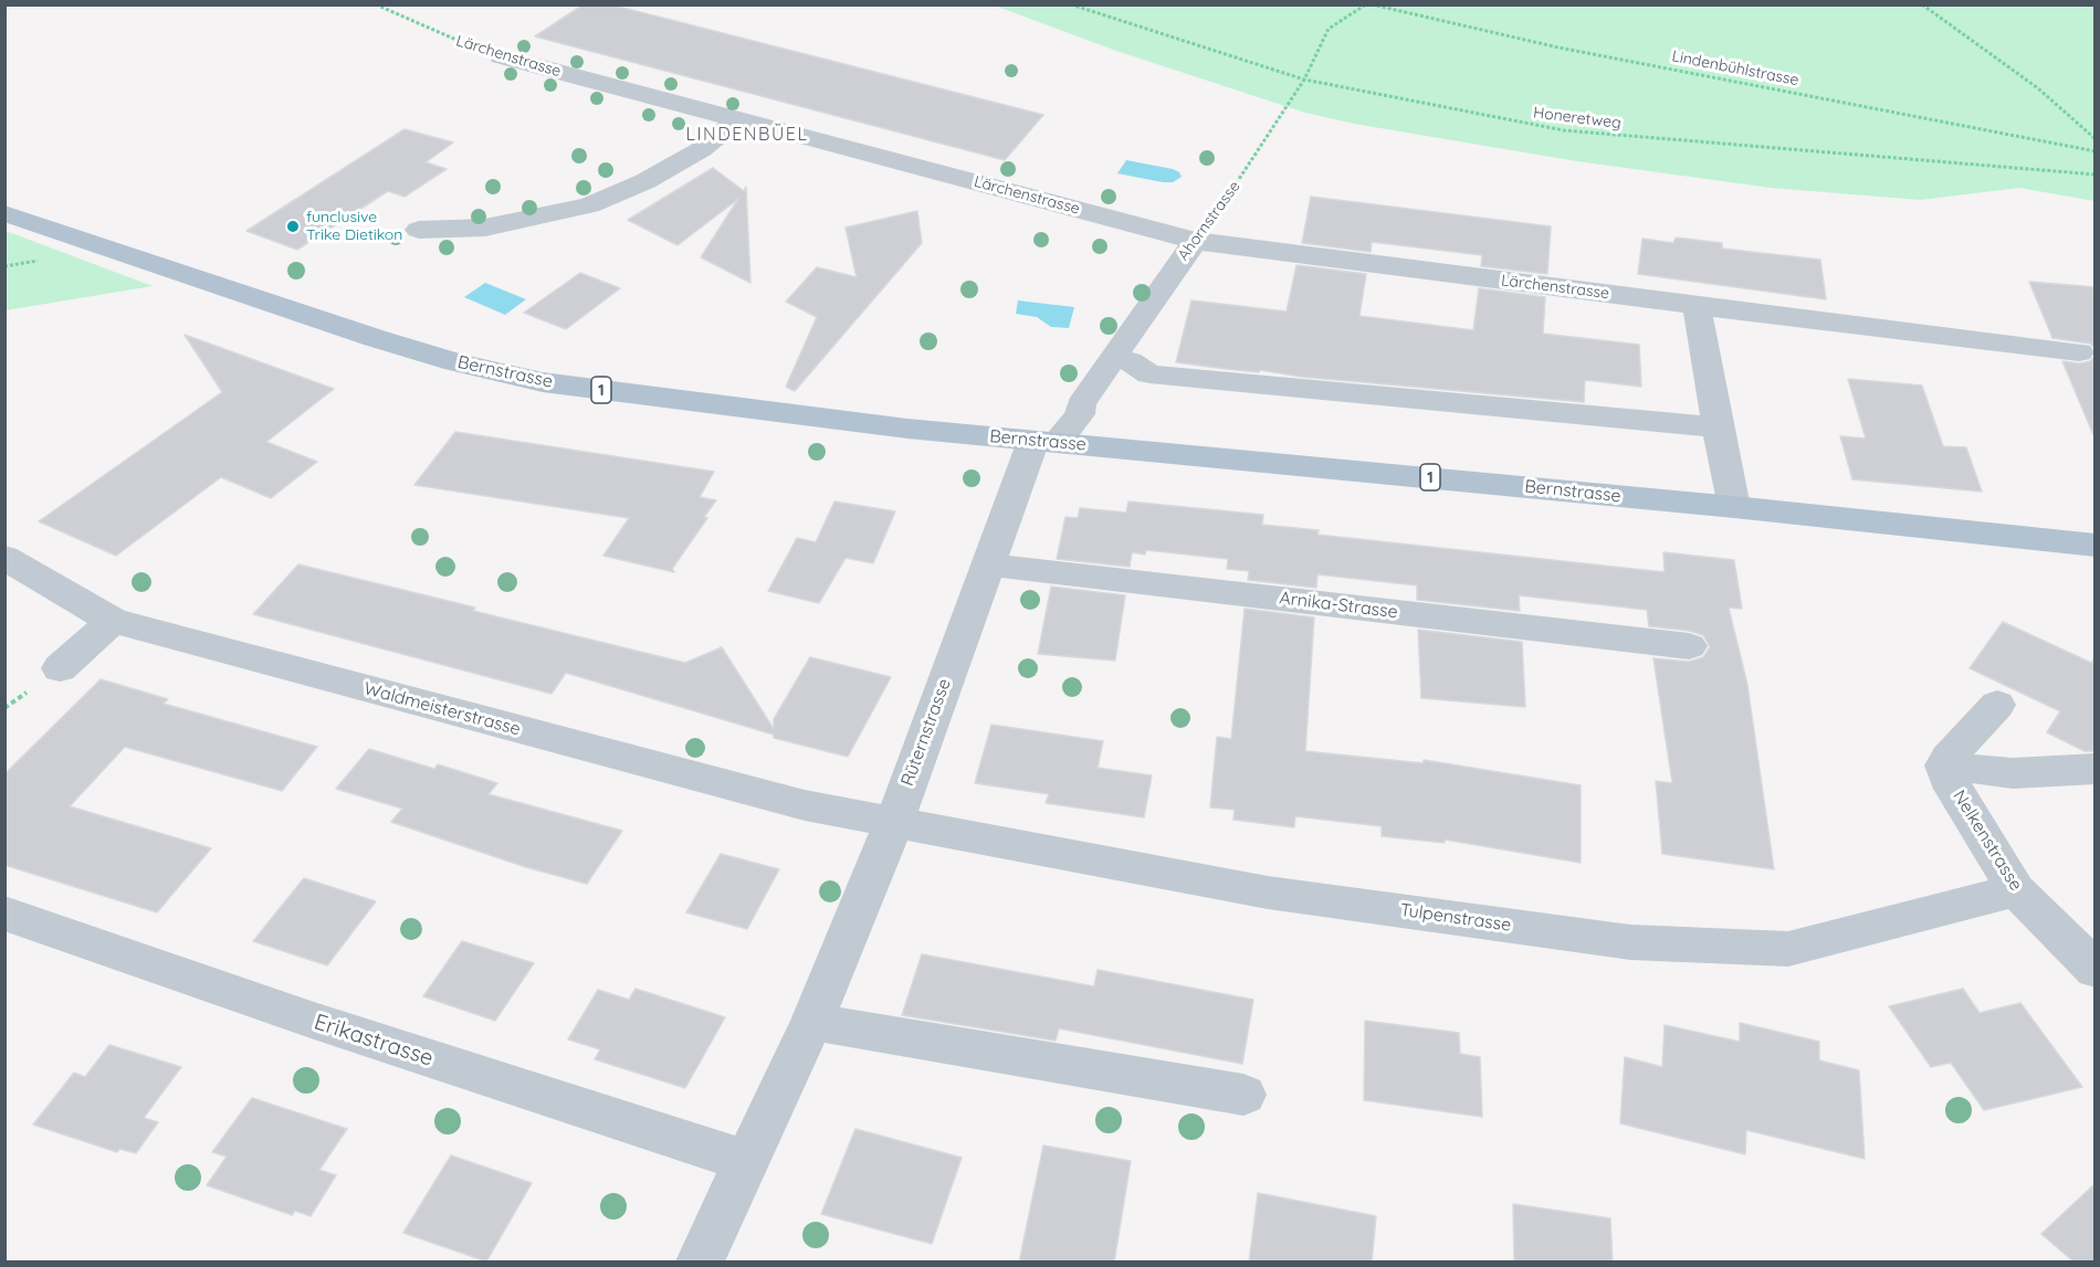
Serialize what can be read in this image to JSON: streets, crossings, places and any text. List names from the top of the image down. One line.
{"streets":{"main road":["Bernstrasse","1"],"street":["Lärchenstrasse","Ahornstrasse","Arnika-Strasse","Waldmeisterstrasse","Rüternstrasse","Nelkenstrasse","Tulpenstrasse","Erikastrasse"],"path":["Lindenbühlstrasse","Honeretweg"]},"crossings":[["Lärchenstrasse","Ahornstrasse"],["Honeretweg","Ahornstrasse"],["Ahornstrasse","Bernstrasse"],["Ahornstrasse","Rüternstrasse"],["Bernstrasse","Rüternstrasse"],["Arnika-Strasse","Rüternstrasse"],["Waldmeisterstrasse","Rüternstrasse"],["Waldmeisterstrasse","Tulpenstrasse"],["Rüternstrasse","Tulpenstrasse"],["Rüternstrasse","Erikastrasse"],["Nelkenstrasse","Tulpenstrasse"]],"districts":["LINDENBÜEL"],"places":["funclusive Trike Dietikon"]}
